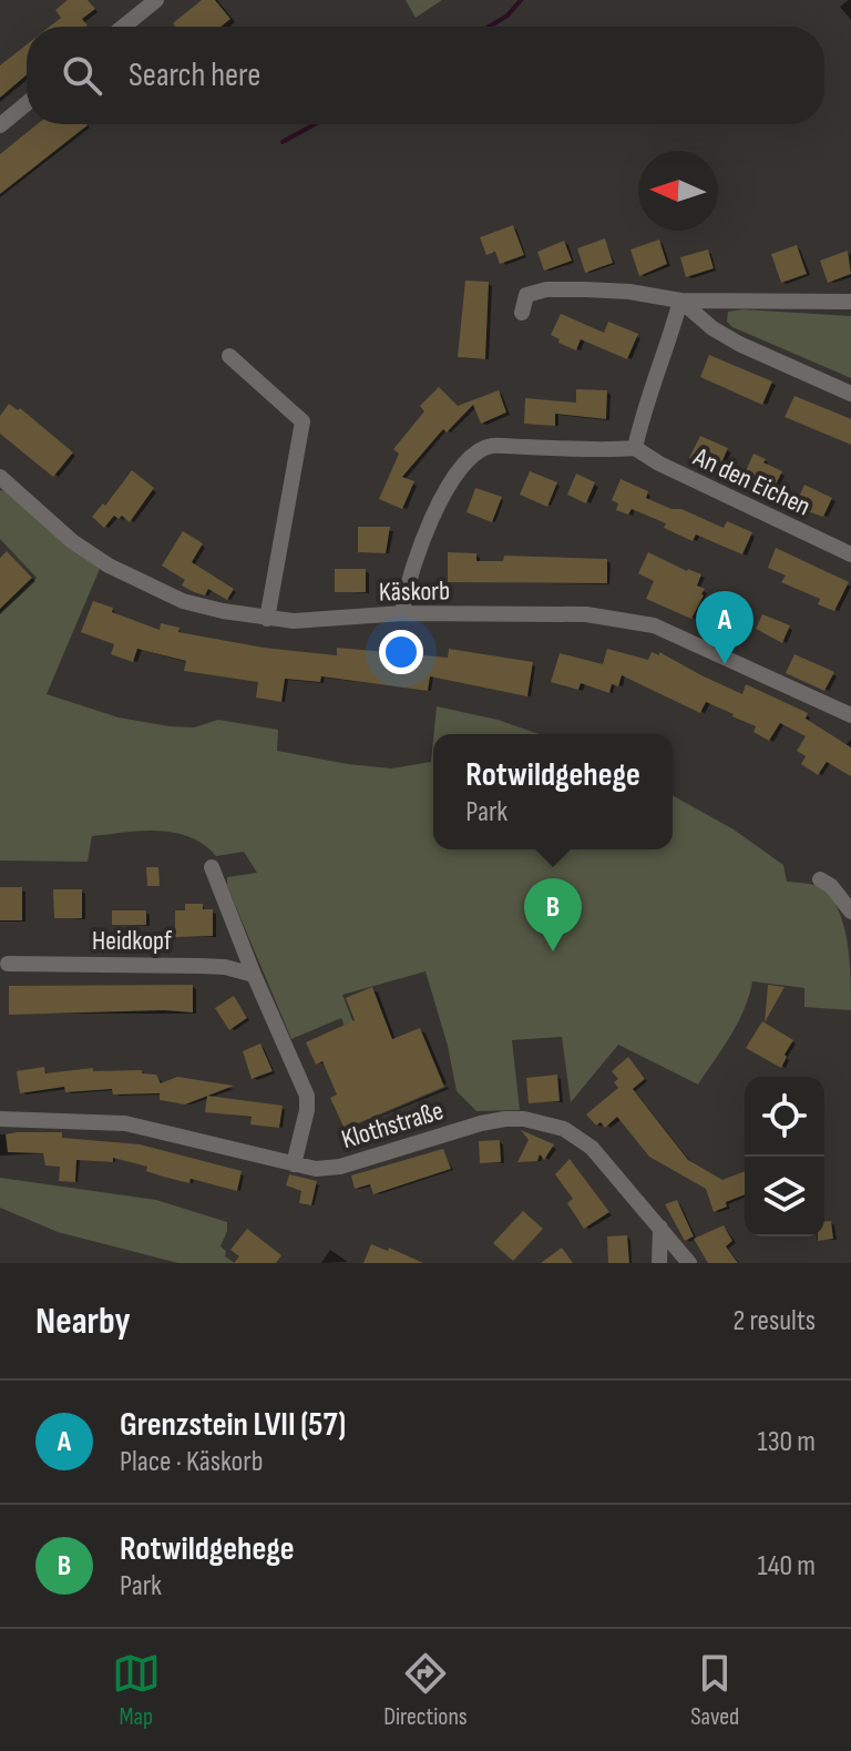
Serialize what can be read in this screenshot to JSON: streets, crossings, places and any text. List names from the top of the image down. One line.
{"streets":{"street":["An den Eichen","Käskorb","Heidkopf","Klothstraße"]},"north":"left","page":{"search":"Search here","pins":["A","B"],"popup":["Rotwildgehege","Park"],"heading":["Nearby","2 results"],"list":[{"mark":"A","name":"Grenzstein LVII (57)","note":"Place · Käskorb","value":"130 m"},{"mark":"B","name":"Rotwildgehege","note":"Park","value":"140 m"}],"nav":["Map","Directions","Saved"]}}
